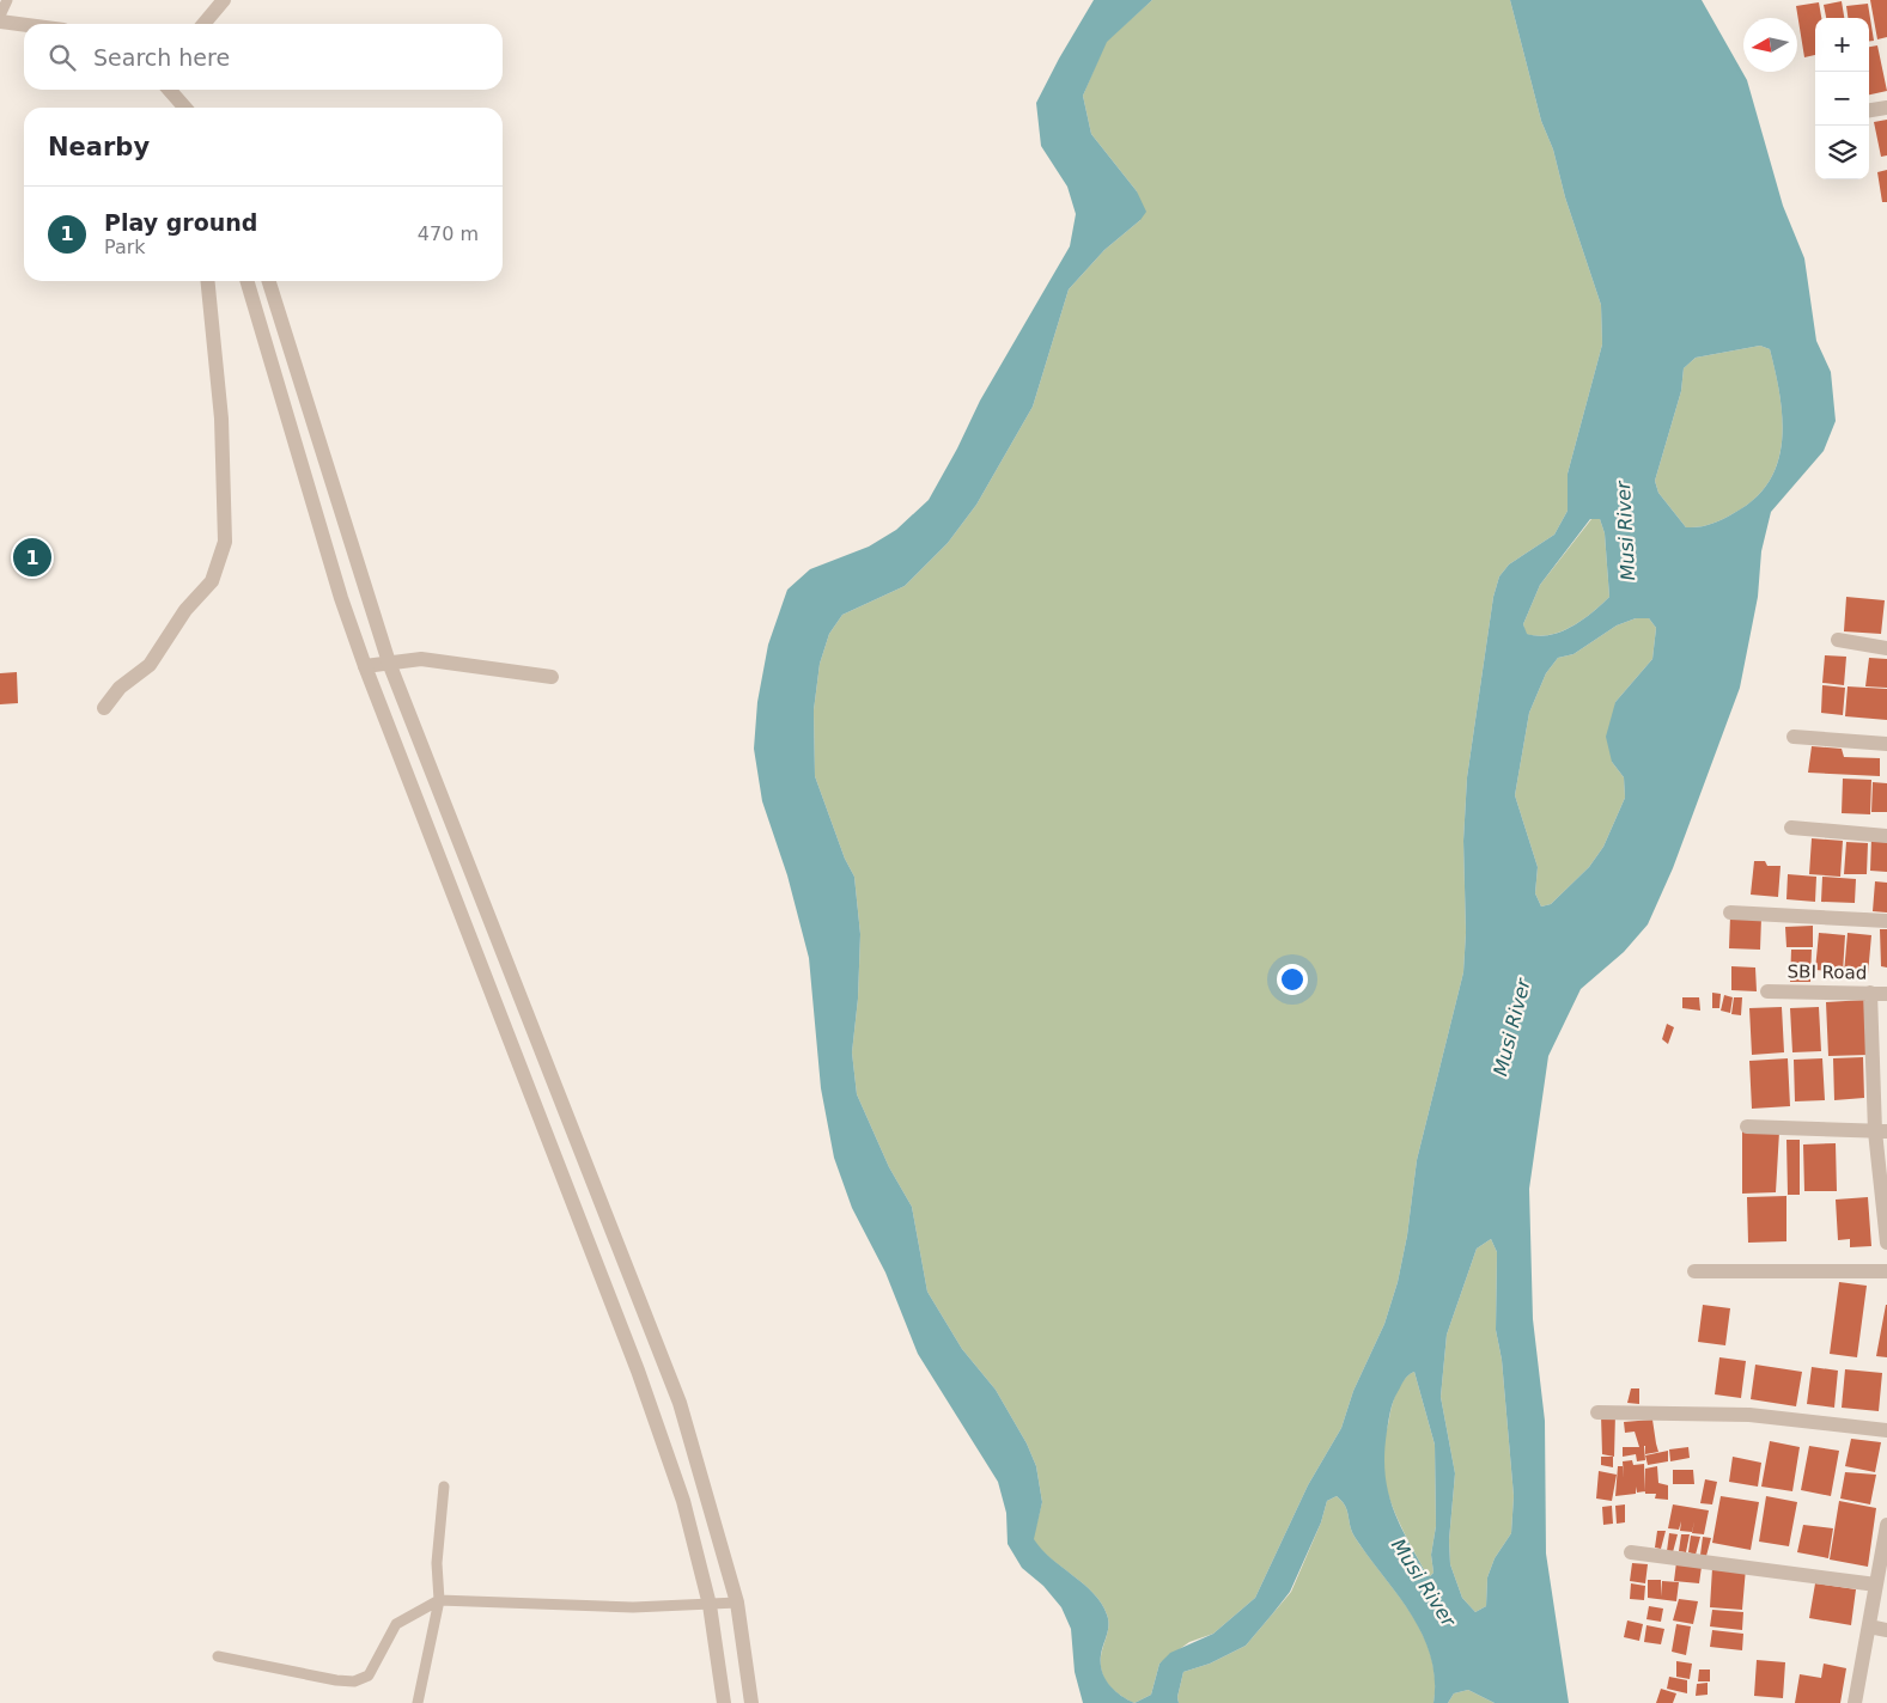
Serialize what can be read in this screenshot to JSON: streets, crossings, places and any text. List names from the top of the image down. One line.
{"streets":{"street":["SBI Road"]},"water":["Musi River"],"north":"left","page":{"map_buttons":["+","−"],"search":"Search here","heading":"Nearby","list":[{"mark":"1","name":"Play ground","note":"Park","value":"470 m"}],"pins":"1"}}
